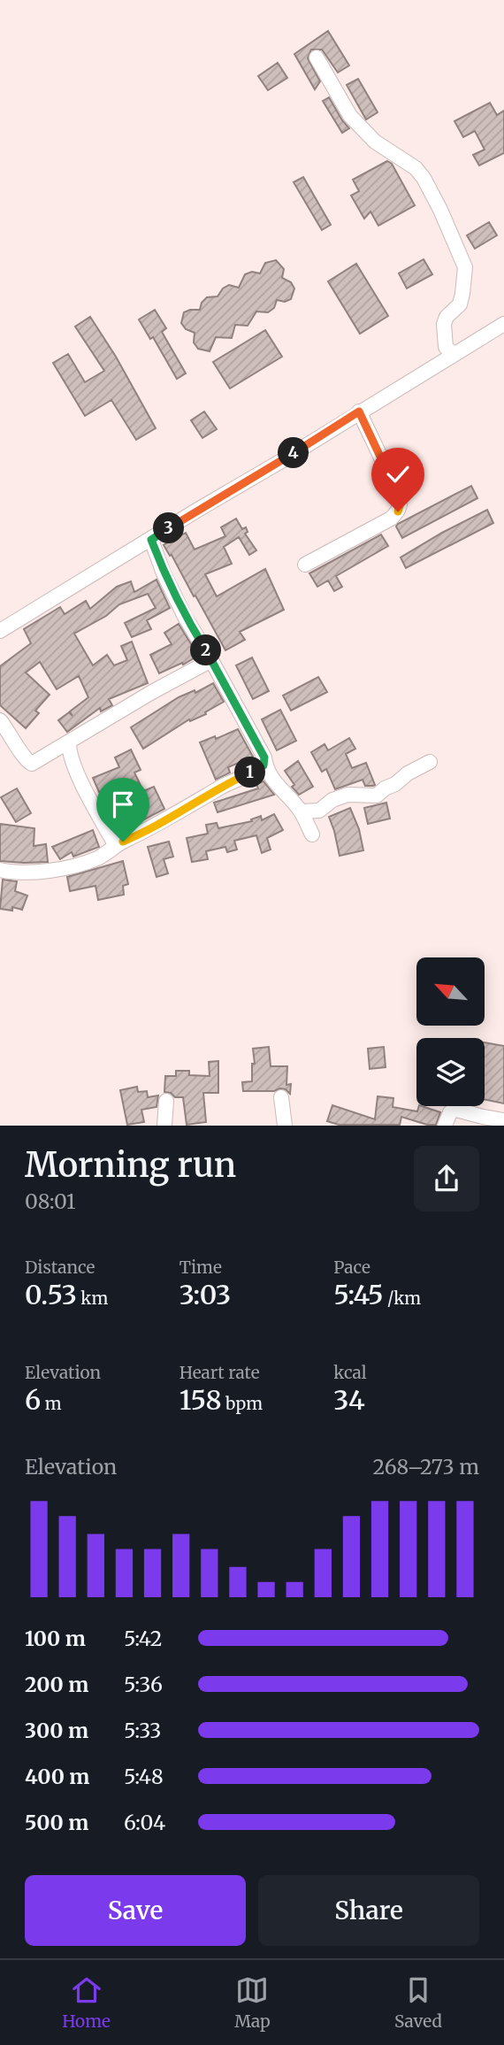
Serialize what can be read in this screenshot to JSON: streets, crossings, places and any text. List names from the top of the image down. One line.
{"north":"top left","page":{"pins":["4","3","2","1"],"heading":["Morning run","08:01"],"stats":[["Distance","0.53 km"],["Time","3:03"],["Pace","5:45 /km"],["Elevation","6 m"],["Heart rate","158 bpm"],["kcal","34"]],"chart":["Elevation","268–273 m"],"list":[{"name":"100 m","note":"5:42"},{"name":"200 m","note":"5:36"},{"name":"300 m","note":"5:33"},{"name":"400 m","note":"5:48"},{"name":"500 m","note":"6:04"}],"buttons":["Save","Share"],"tabs":["Home","Map","Saved"]}}
